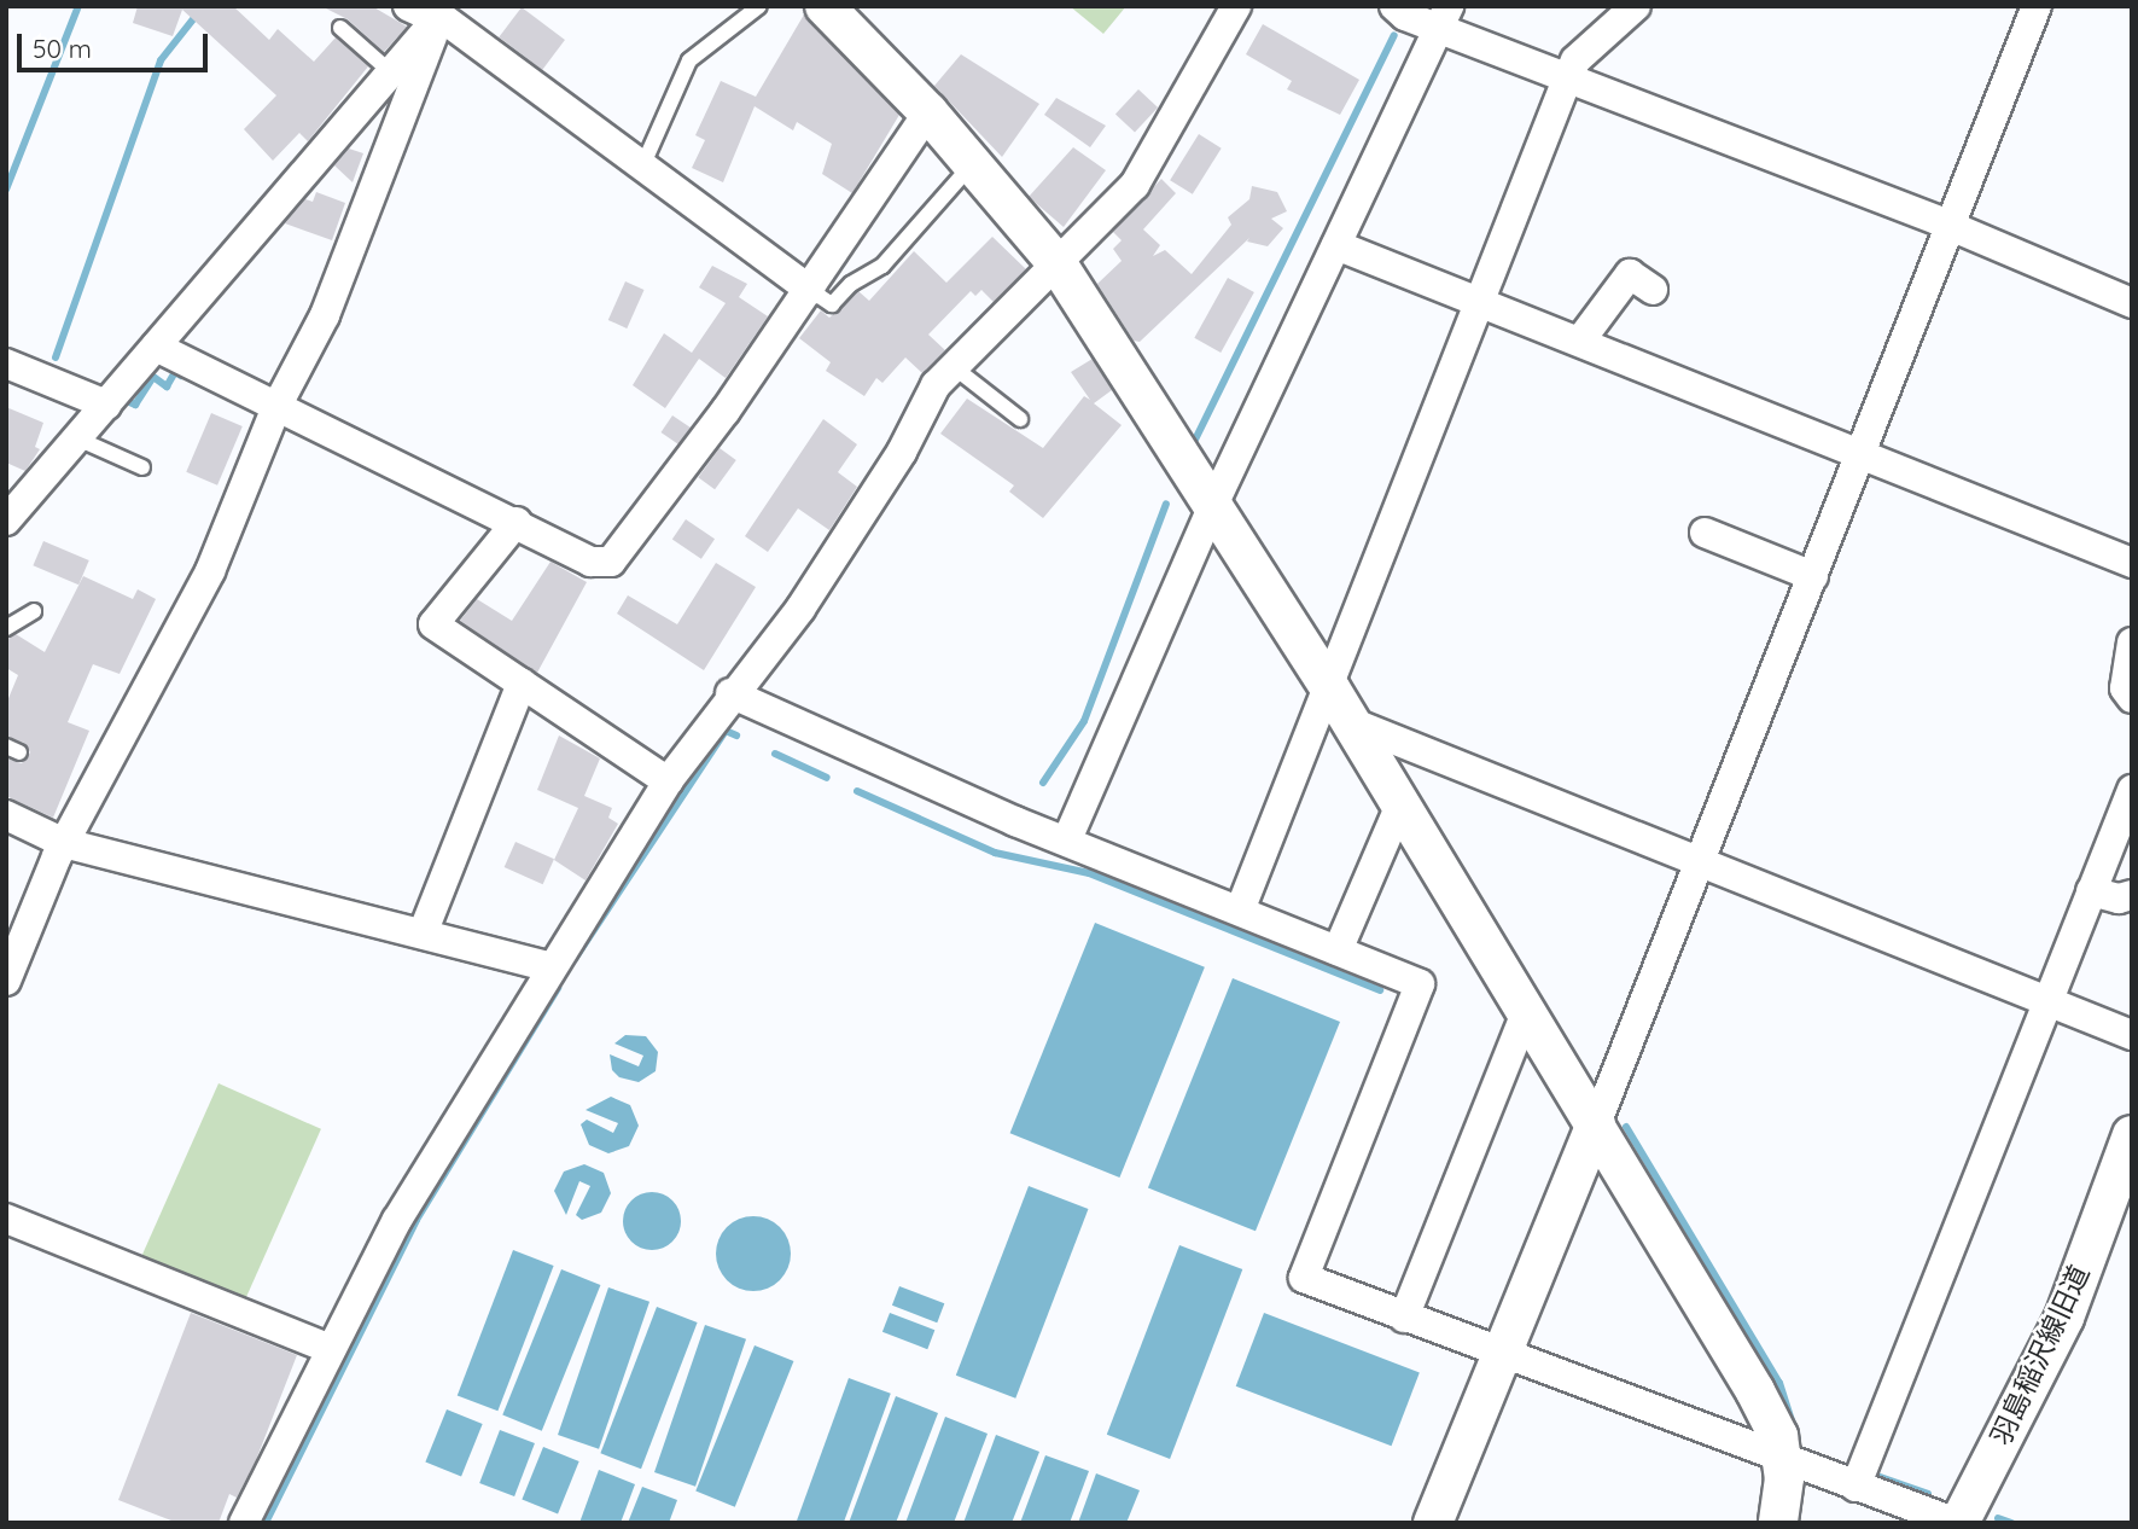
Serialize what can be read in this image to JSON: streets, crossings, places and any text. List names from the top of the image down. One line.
{"streets":{"street":["羽島稲沢線旧道"]},"scale_bar":"50 m"}
